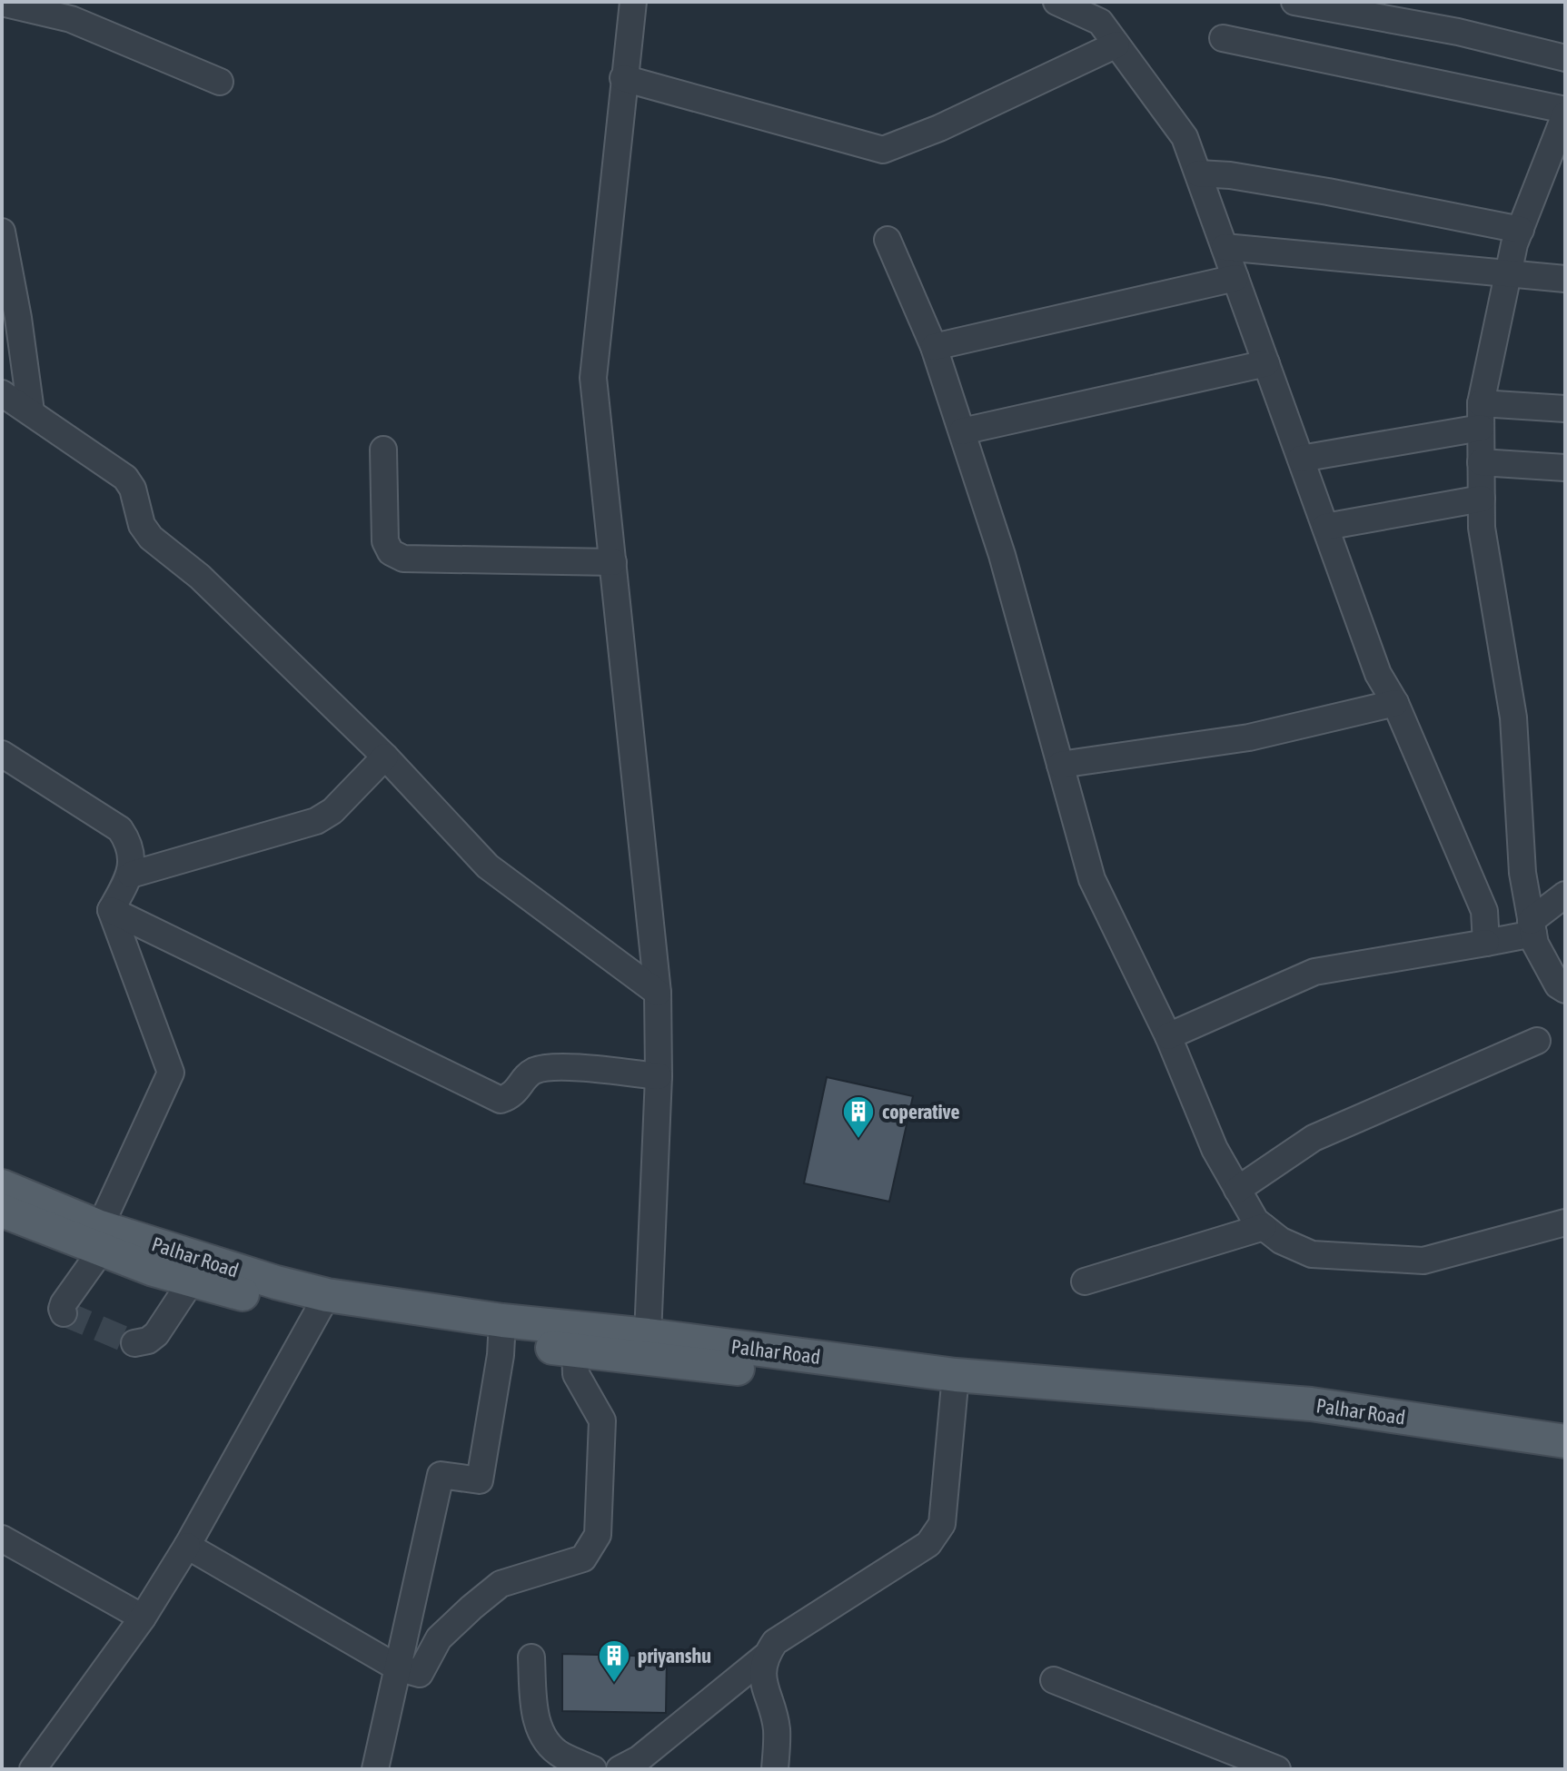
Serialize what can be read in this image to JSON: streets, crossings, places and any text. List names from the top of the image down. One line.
{"streets":{"main road":["Palhar Road"]},"places":{"building":["coperative","priyanshu"]}}
